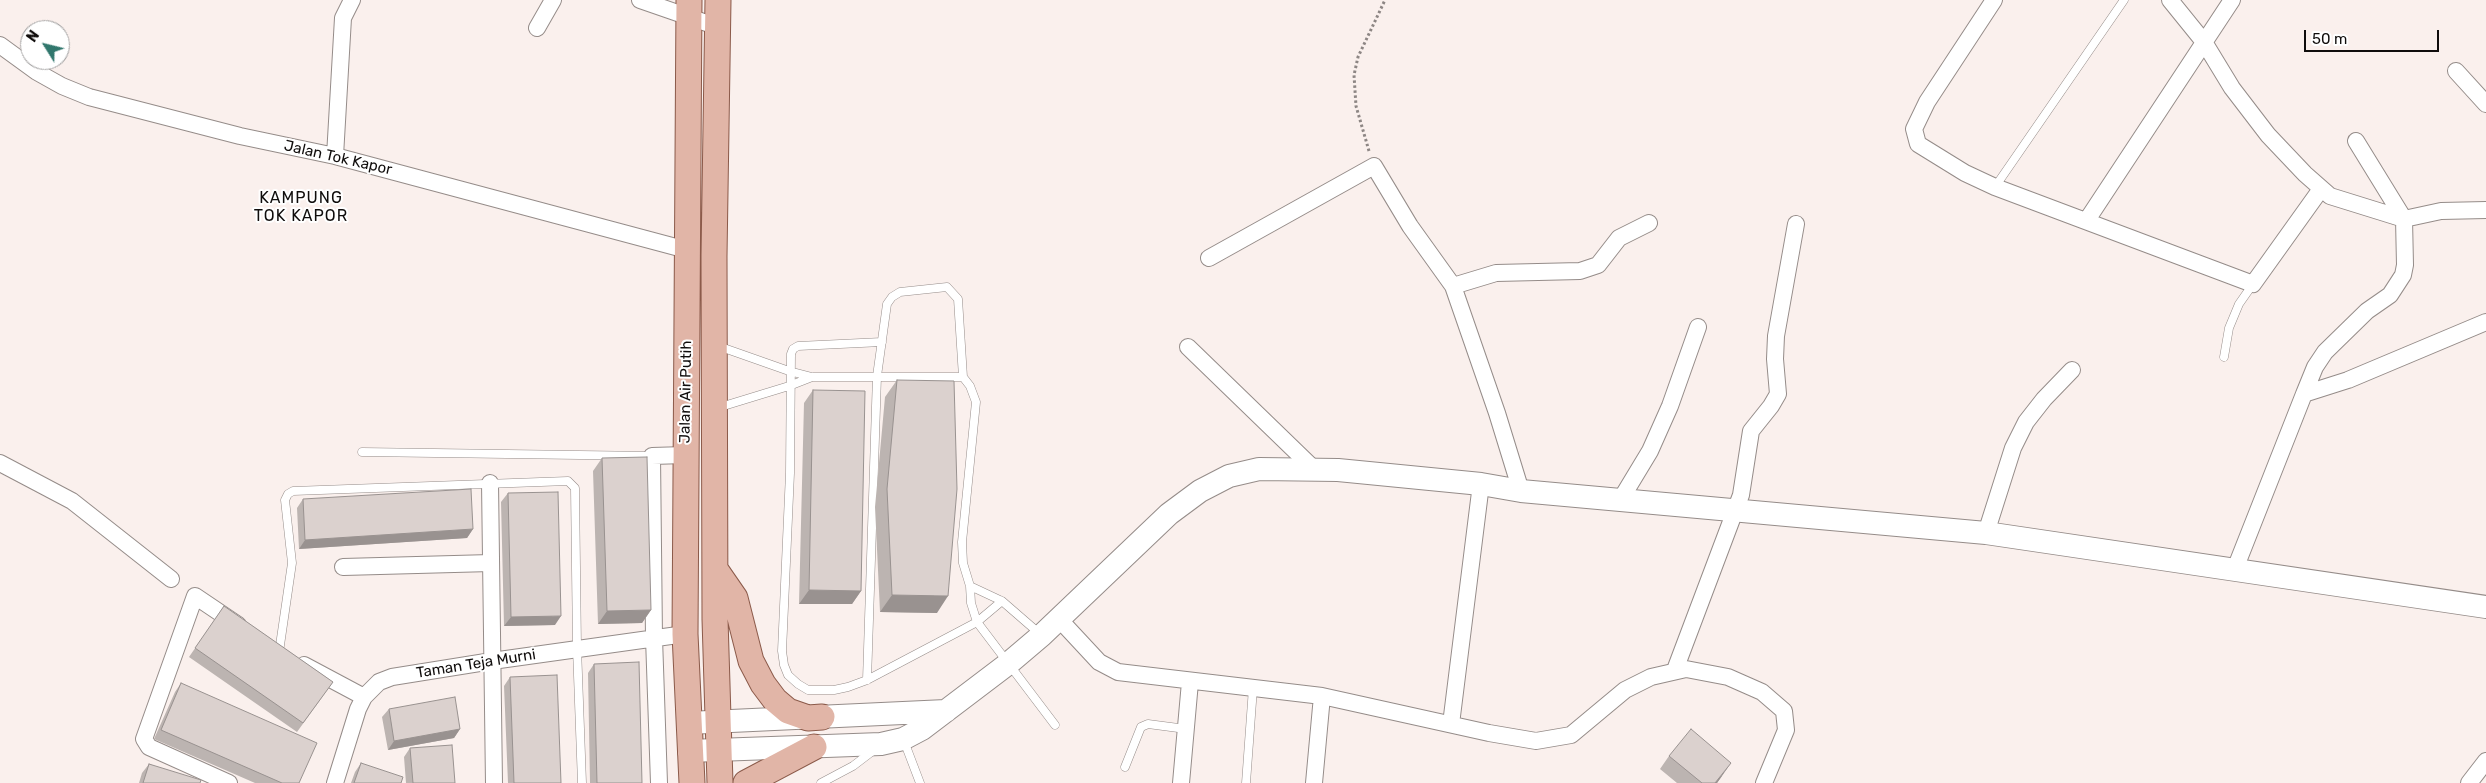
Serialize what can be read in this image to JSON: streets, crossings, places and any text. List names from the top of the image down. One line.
{"streets":{"main road":["Jalan Air Putih"],"street":["Jalan Tok Kapor","Taman Teja Murni"]},"crossings":[["Jalan Tok Kapor","Jalan Air Putih"],["Jalan Air Putih","Taman Teja Murni"]],"districts":["KAMPUNG TOK KAPOR"],"scale_bar":"50 m","north":"top left"}
